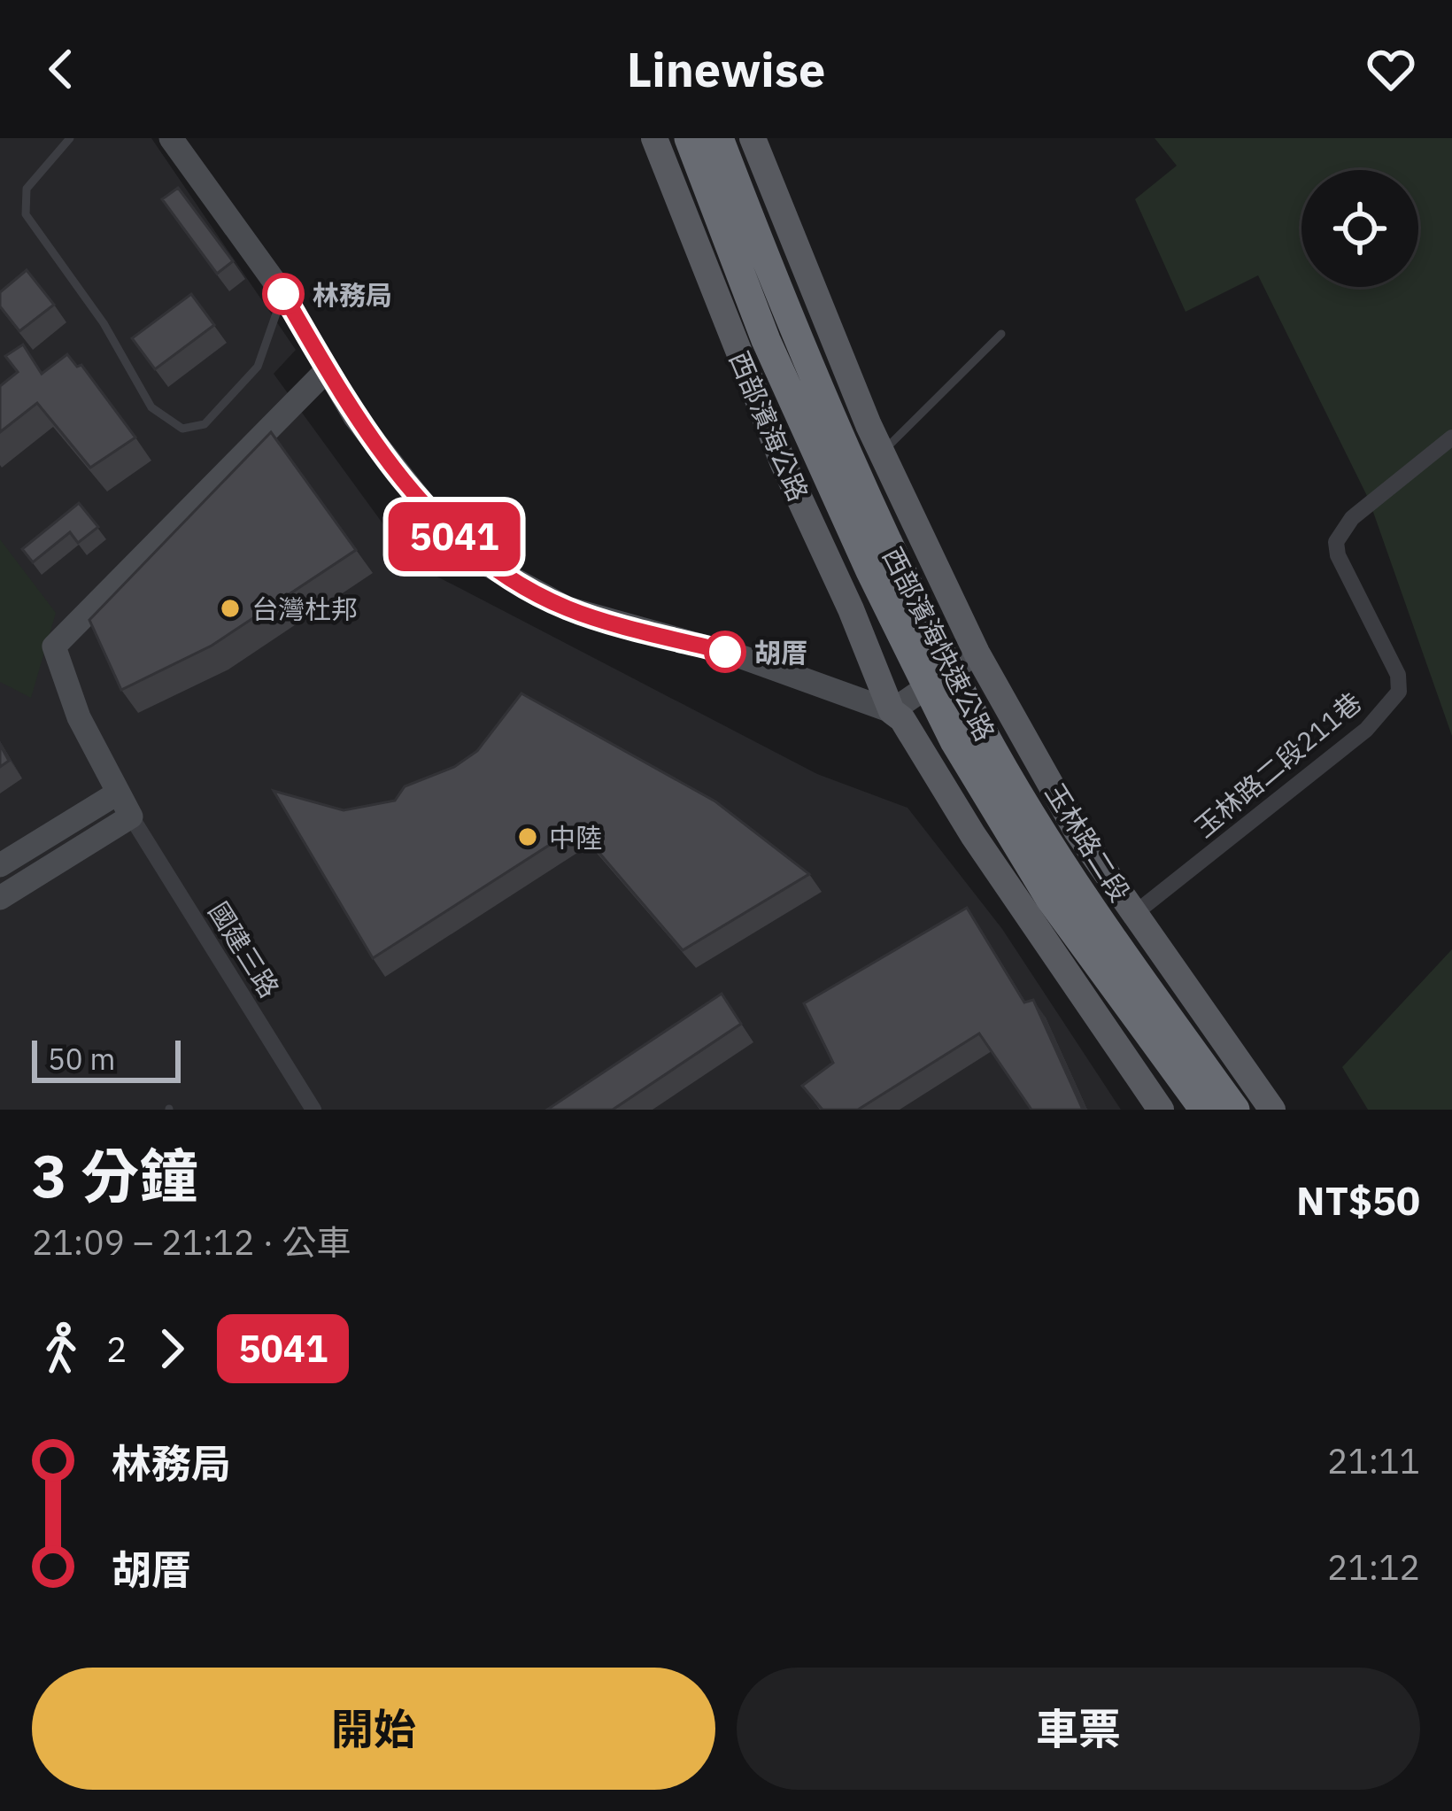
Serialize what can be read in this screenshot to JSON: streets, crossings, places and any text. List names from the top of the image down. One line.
{"streets":{"highway":["西部濱海快速公路"],"main road":["西部濱海公路","玉林路二段"],"street":["玉林路二段211巷","國建三路"]},"crossings":[["玉林路二段211巷","玉林路二段"]],"places":["林務局","台灣杜邦","胡厝","中陸"],"lines":["bus line 5041"],"scale_bar":"50 m","page":{"header":"Linewise","on_map":"5041","scale":"50 m","heading":["3 分鐘","21:09 – 21:12 · 公車","NT$50"],"legs":["2","5041"],"list":[{"name":"林務局","value":"21:11"},{"name":"胡厝","value":"21:12"}],"buttons":["開始","車票"]}}
